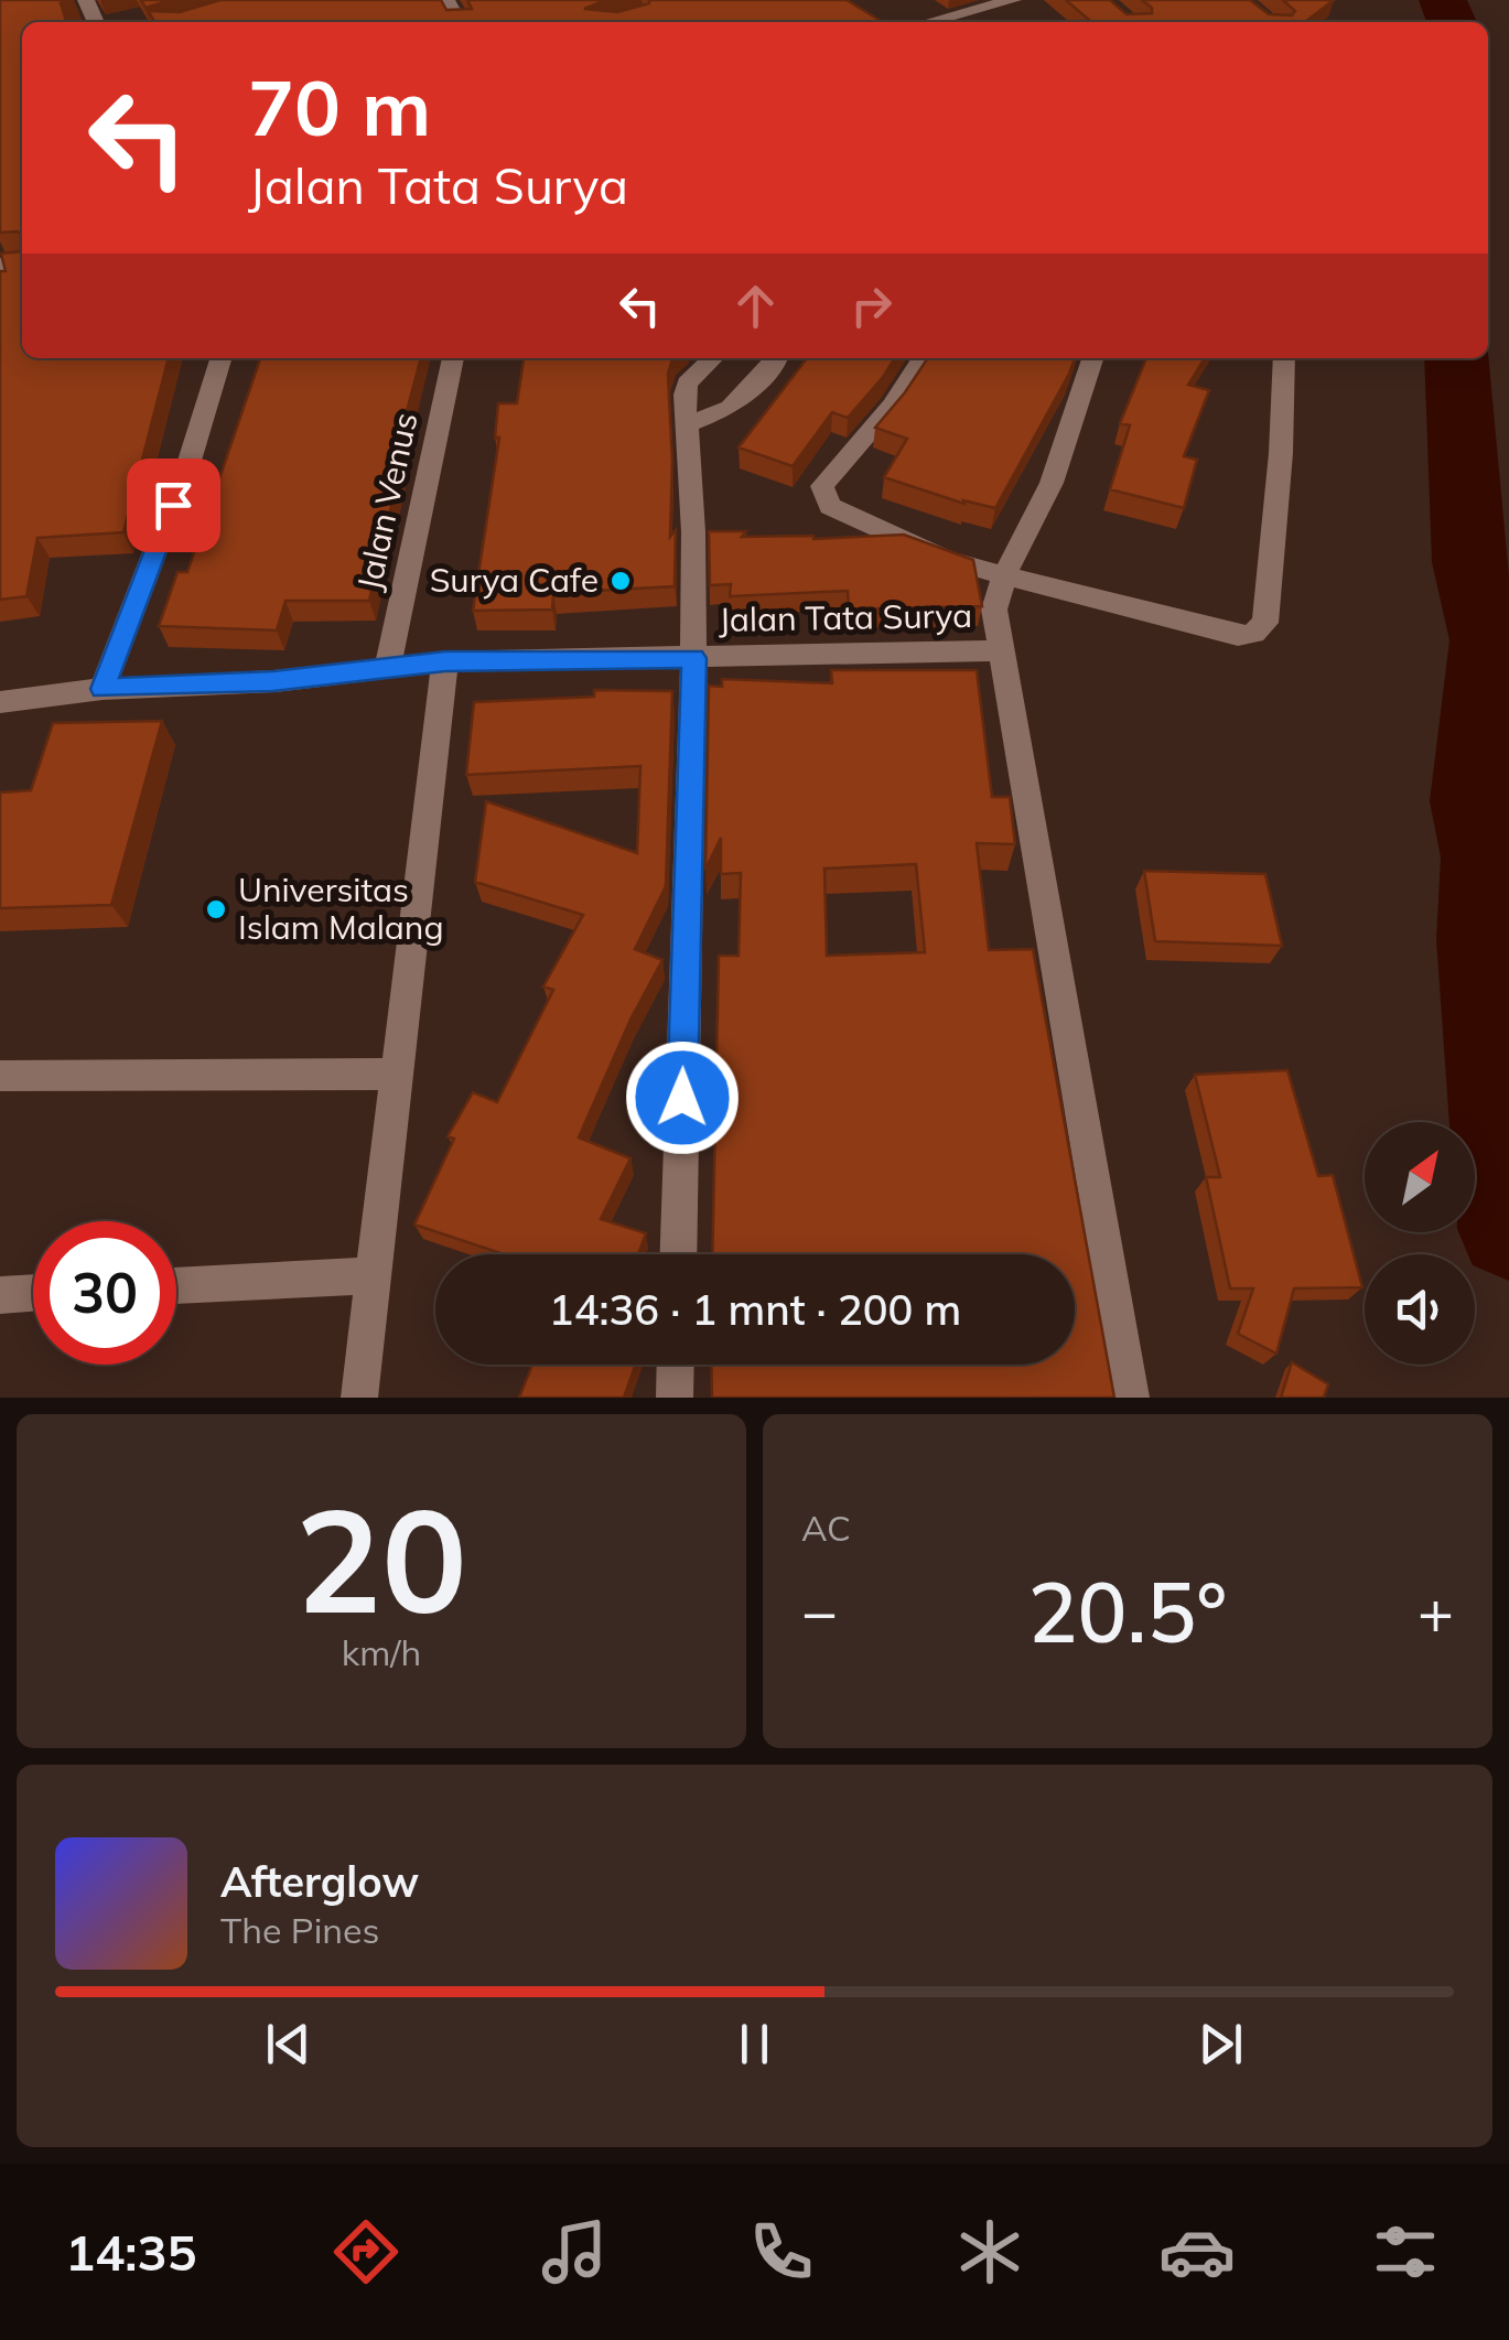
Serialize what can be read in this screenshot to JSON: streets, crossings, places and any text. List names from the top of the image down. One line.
{"streets":{"street":["Jalan Venus","Jalan Tata Surya"]},"crossings":[["Jalan Venus","Jalan Tata Surya"]],"places":["Surya Cafe","Universitas Islam Malang"],"north":"top right","page":{"turn":["70 m","Jalan Tata Surya"],"limit":"30","trip":"14:36 · 1 mnt · 200 m","tile":[["20","km/h"],"AC"],"heat":["−","20.5°","+"],"song":["Afterglow","The Pines"],"tabs":"14:35"}}
